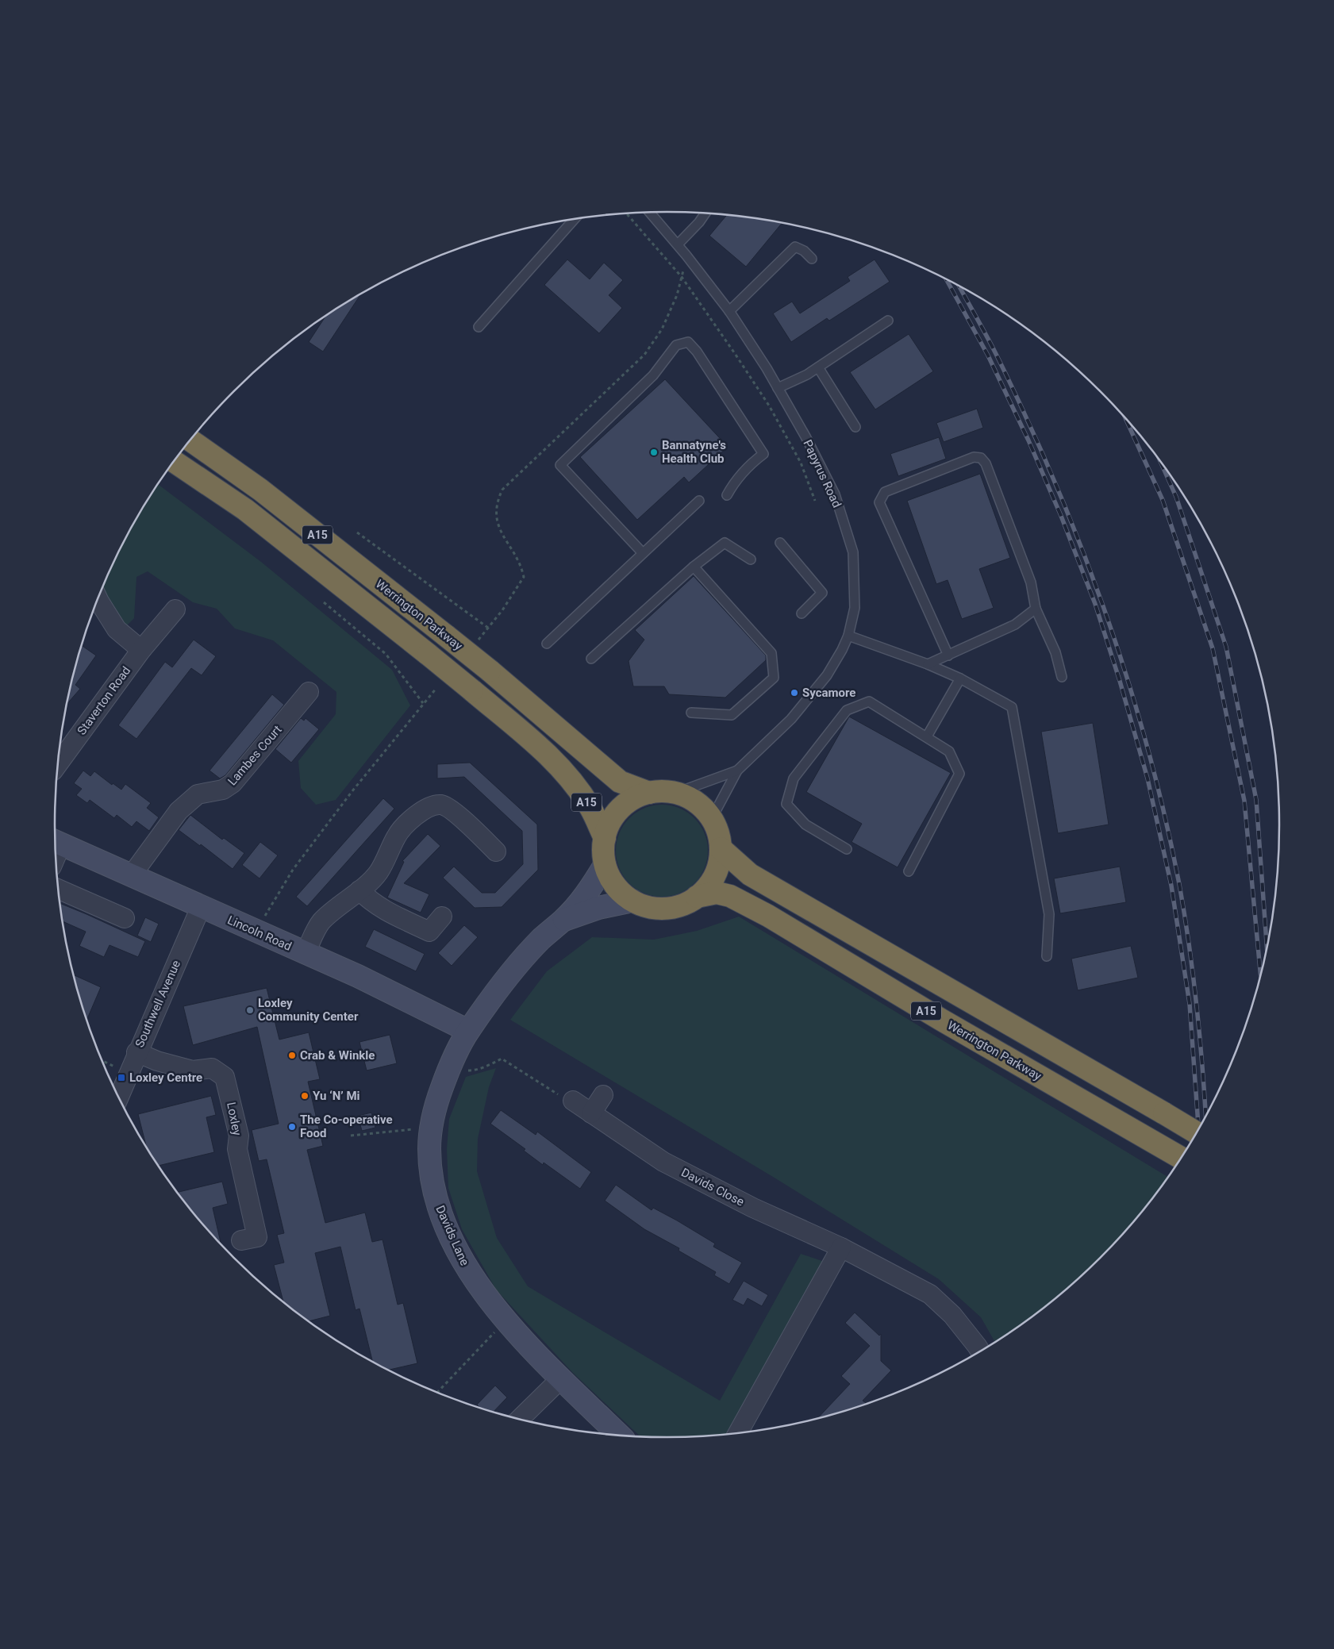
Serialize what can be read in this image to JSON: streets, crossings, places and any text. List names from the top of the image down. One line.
{"streets":{"highway":["A15","Werrington Parkway"],"street":["Staverton Road","Lambes Court","Lincoln Road","Southwell Avenue","Loxley","Davids Close","Davids Lane"],"lane":["Papyrus Road"]},"crossings":[["Papyrus Road","A15"],["Papyrus Road","Werrington Parkway"],["Papyrus Road","Davids Lane"],["A15","Werrington Parkway"],["A15","Davids Lane"],["Werrington Parkway","Davids Lane"],["Lambes Court","Lincoln Road"],["Lincoln Road","Southwell Avenue"],["Lincoln Road","Davids Lane"],["Southwell Avenue","Loxley"]],"places":{"other":["Bannatyne's Health Club","Sycamore","Loxley Community Center","Crab & Winkle","Yu ‘N’ Mi","The Co-operative Food"],"transit":["Loxley Centre"]}}
